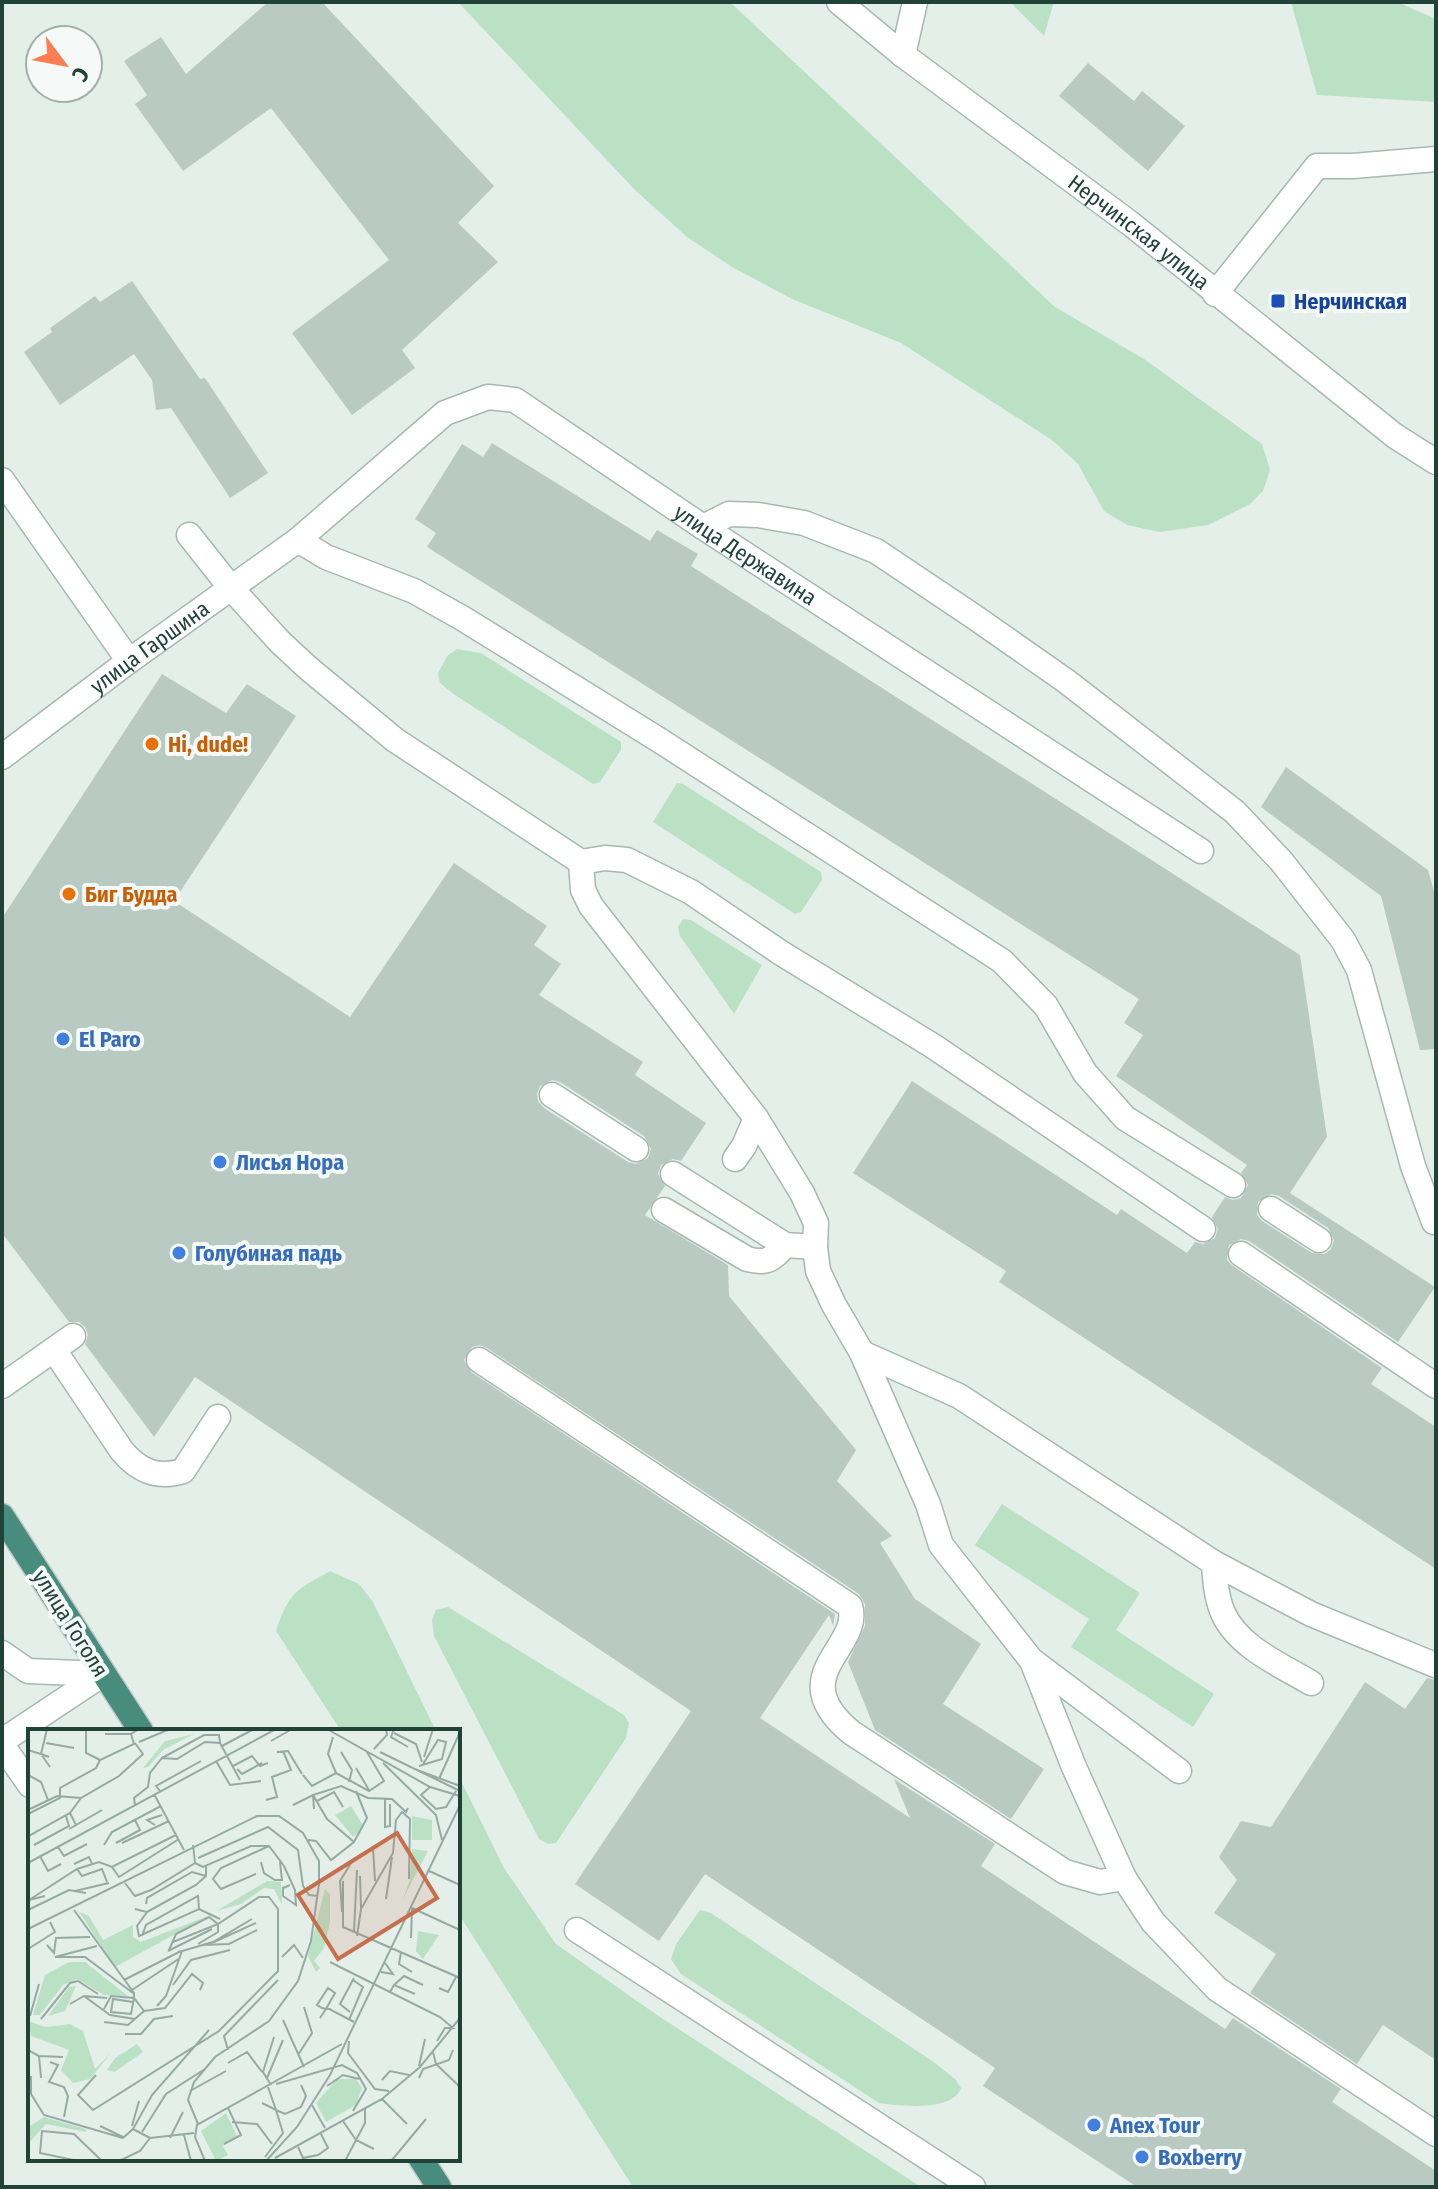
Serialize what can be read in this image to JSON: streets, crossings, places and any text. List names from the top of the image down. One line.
{"streets":{"highway":["улица Гоголя"],"street":["Нерчинская улица","улица Державина","улица Гаршина"]},"crossings":[["улица Державина","улица Гаршина"]],"places":{"transit":["Нерчинская"],"other":["Hi, dude!","Биг Будда","El Paro","Лисья Нора","Голубиная падь","Anex Tour","Boxberry"]},"north":"bottom right"}
